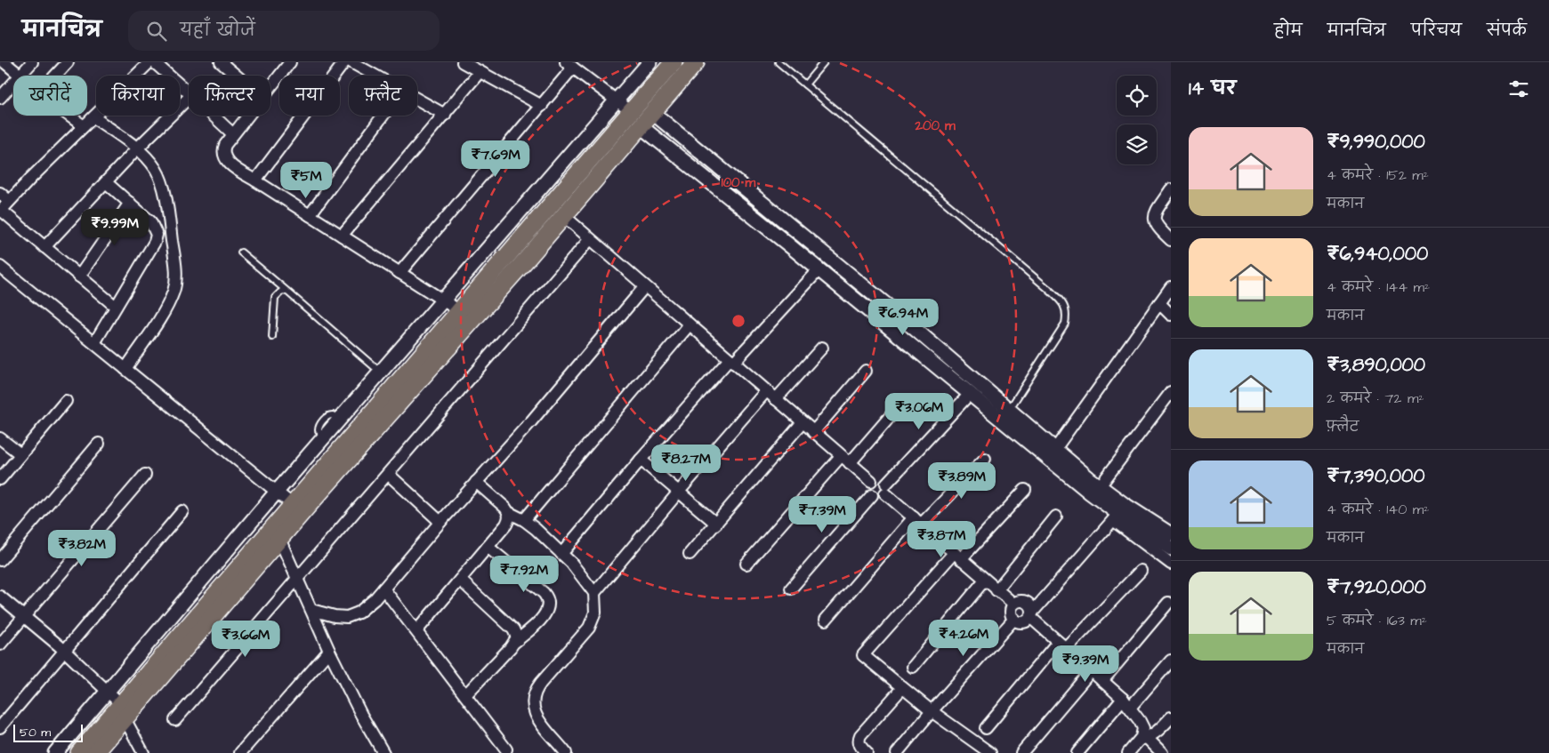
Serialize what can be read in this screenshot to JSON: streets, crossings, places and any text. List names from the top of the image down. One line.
{"scale_bar":"50 m","page":{"header":"मानचित्र","search":"यहाँ खोजें","nav":["होम","मानचित्र","परिचय","संपर्क"],"heading":"14 घर","chip":["खरीदें","किराया","फ़िल्टर","नया","फ़्लैट"],"list":[{"name":"₹9,990,000","note":"4 कमरे · 152 m² · मकान"},{"name":"₹6,940,000","note":"4 कमरे · 144 m² · मकान"},{"name":"₹3,890,000","note":"2 कमरे · 72 m² · फ़्लैट"},{"name":"₹7,390,000","note":"4 कमरे · 140 m² · मकान"},{"name":"₹7,920,000","note":"5 कमरे · 163 m² · मकान"}],"price":["₹7.69M","₹5M","₹9.99M","₹6.94M","₹3.06M","₹8.27M","₹3.89M","₹7.39M","₹3.87M","₹3.82M","₹7.92M","₹4.26M","₹3.66M","₹9.39M"],"scale":"50 m"},"rings":["200 m","100 m"]}
